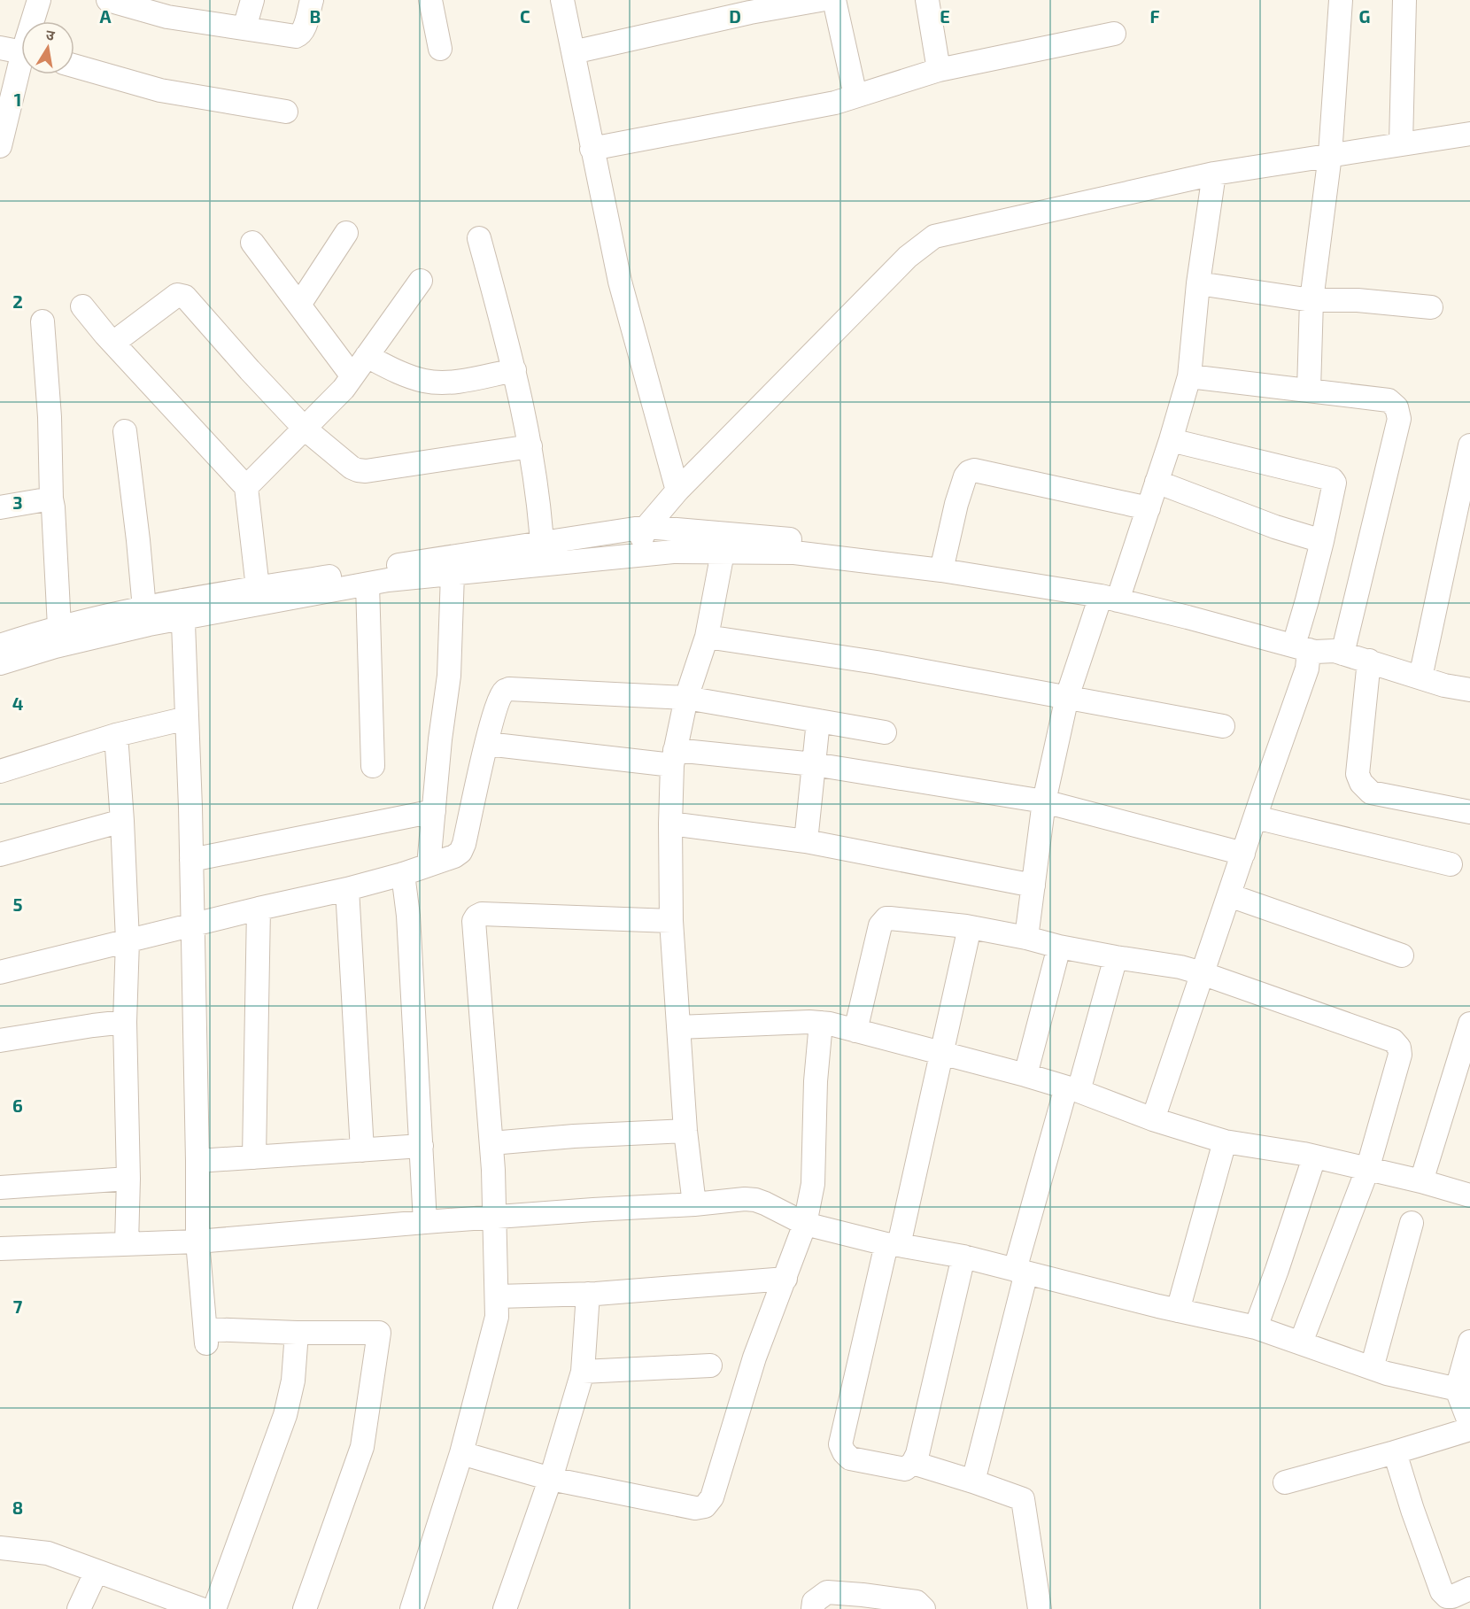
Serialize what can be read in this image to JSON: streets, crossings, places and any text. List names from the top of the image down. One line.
{"north":"top","grid":{"columns":["A","B","C","D","E","F","G"],"rows":["1","2","3","4","5","6","7","8"]}}
